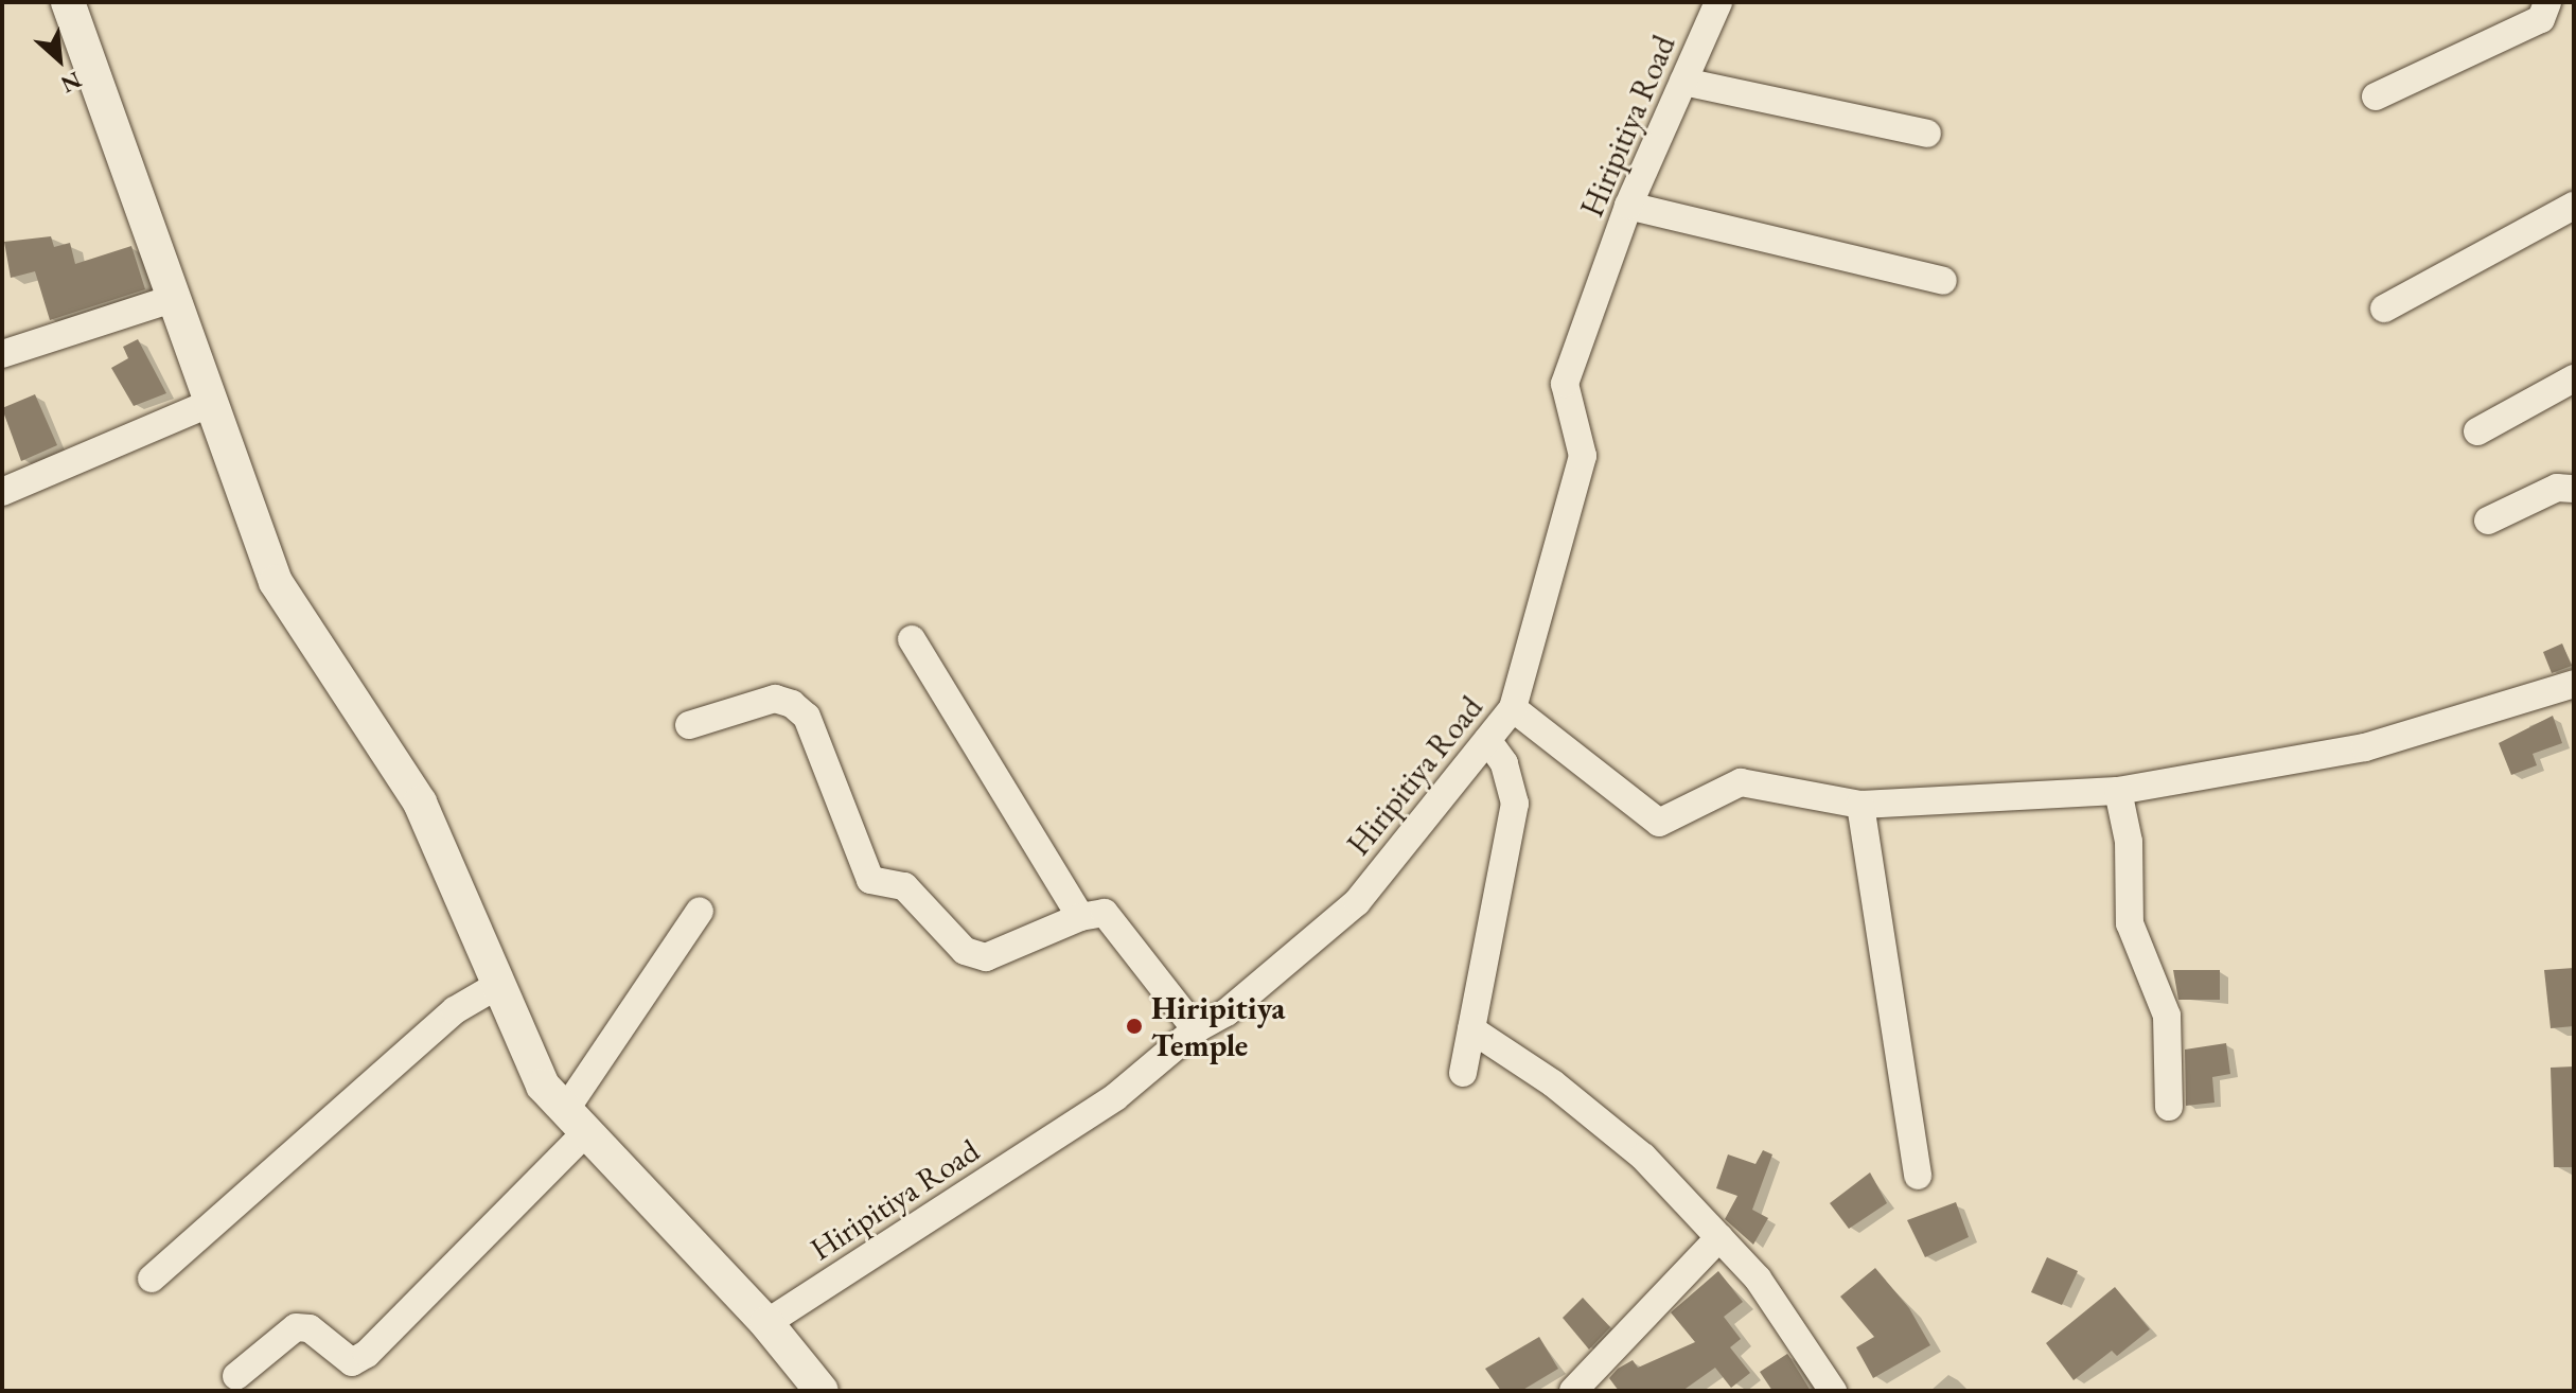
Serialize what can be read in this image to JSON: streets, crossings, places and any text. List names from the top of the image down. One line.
{"streets":{"street":["Hiripitiya Road"]},"places":["Hiripitiya Temple"],"north":"bottom right"}
